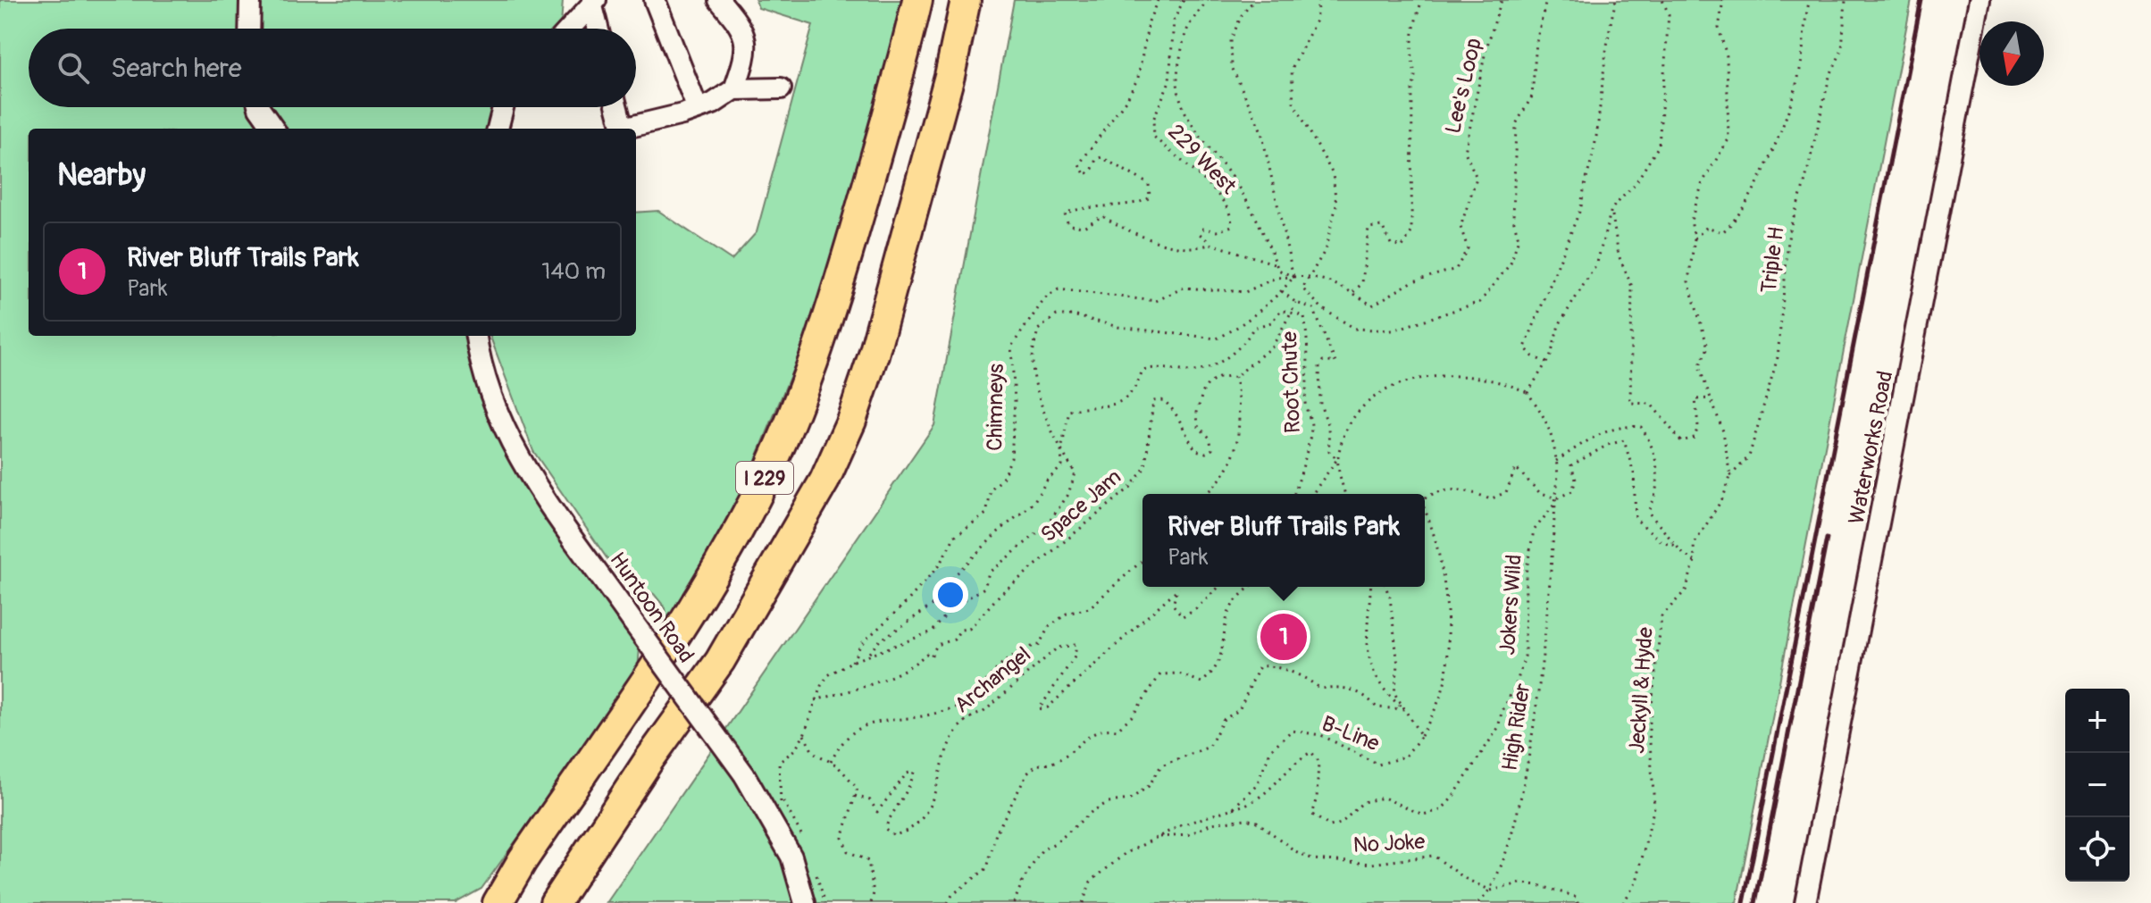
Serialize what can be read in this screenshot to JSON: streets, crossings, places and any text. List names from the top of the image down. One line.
{"streets":{"highway":["I 229"],"street":["Waterworks Road","Huntoon Road"],"path":["Lee's Loop","229 West","Triple H","Root Chute","Chimneys","Space Jam","Jokers Wild","Archangel","Jeckyll & Hyde","High Rider","B-Line","No Joke"]},"crossings":[["Lee's Loop","Chimneys"],["Triple H","Jeckyll & Hyde"],["Root Chute","Space Jam"],["Jokers Wild","High Rider"],["Jokers Wild","B-Line"],["High Rider","No Joke"],["B-Line","No Joke"]],"north":"bottom","page":{"search":"Search here","heading":"Nearby","list":[{"mark":"1","name":"River Bluff Trails Park","note":"Park","value":"140 m"}],"popup":["River Bluff Trails Park","Park"],"pins":"1","map_buttons":["+","−"]}}
